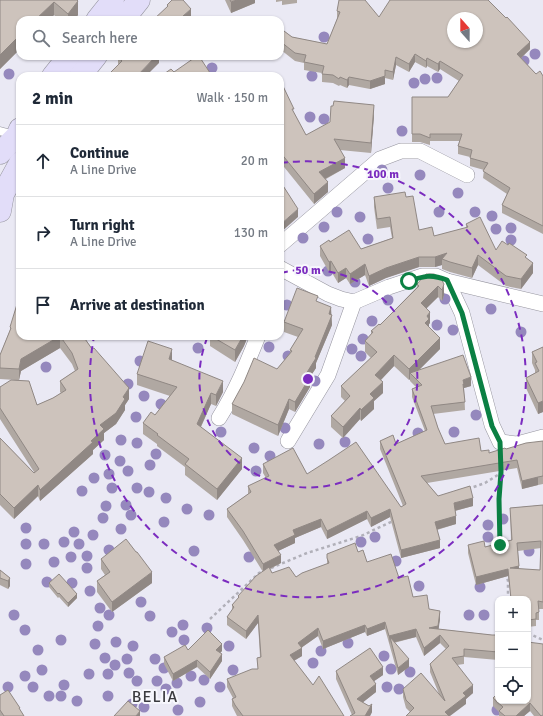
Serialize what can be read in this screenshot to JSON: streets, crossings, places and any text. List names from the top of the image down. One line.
{"districts":["BELIA"],"north":"top","page":{"search":"Search here","heading":["2 min","Walk · 150 m"],"list":[["Continue","A Line Drive","20 m"],["Turn right","A Line Drive","130 m"],"Arrive at destination"],"map_buttons":["+","−"]},"rings":["100 m","50 m"]}
